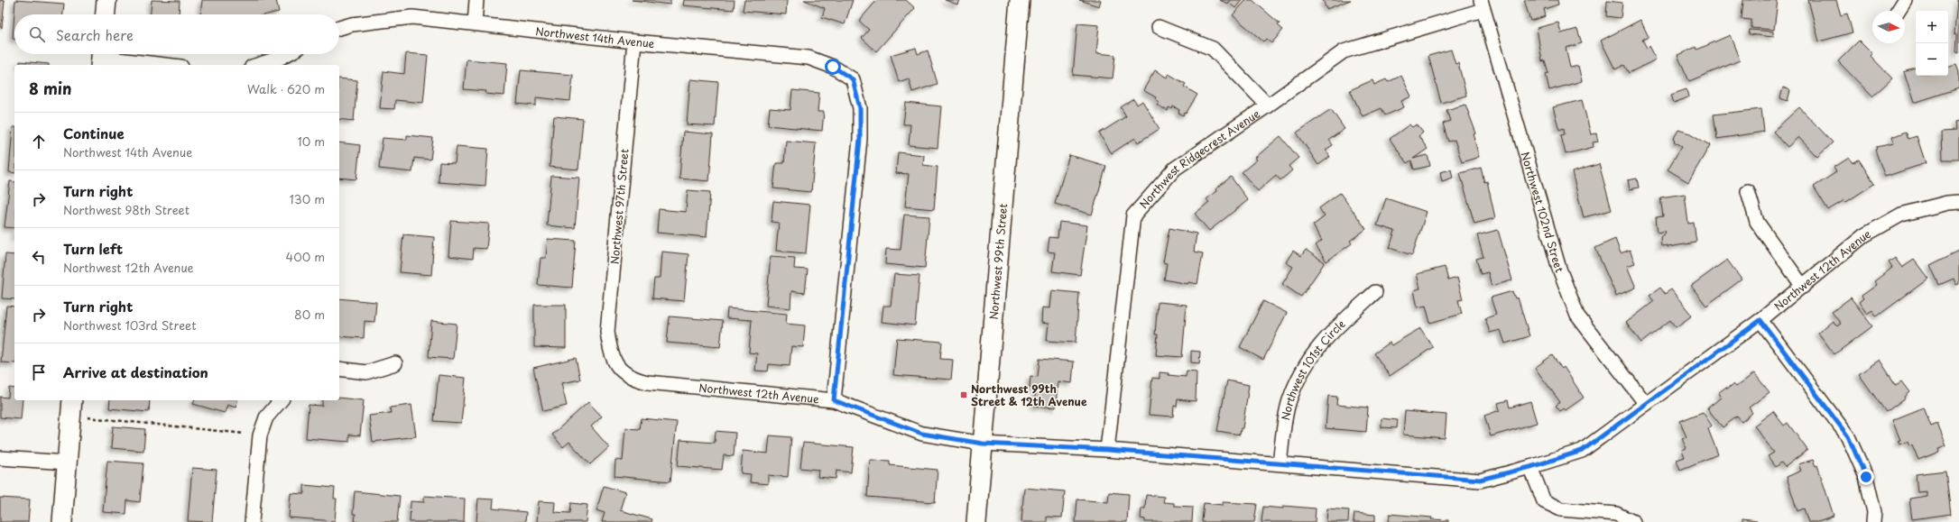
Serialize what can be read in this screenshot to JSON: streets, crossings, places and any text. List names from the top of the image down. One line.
{"streets":{"main road":["Northwest 99th Street"],"street":["Northwest 14th Avenue","Northwest Ridgecrest Avenue","Northwest 97th Street","Northwest 102nd Street","Northwest 12th Avenue","Northwest 101st Circle"]},"crossings":[["Northwest 14th Avenue","Northwest 97th Street"],["Northwest 14th Avenue","Northwest 12th Avenue"],["Northwest Ridgecrest Avenue","Northwest 102nd Street"],["Northwest Ridgecrest Avenue","Northwest 12th Avenue"],["Northwest 97th Street","Northwest 12th Avenue"],["Northwest 102nd Street","Northwest 12th Avenue"],["Northwest 99th Street","Northwest 12th Avenue"],["Northwest 12th Avenue","Northwest 101st Circle"]],"places":{"transit":["Northwest 99th Street & 12th Avenue"]},"north":"right","page":{"map_buttons":["+","−"],"search":"Search here","heading":["8 min","Walk · 620 m"],"list":[["Continue","Northwest 14th Avenue","10 m"],["Turn right","Northwest 98th Street","130 m"],["Turn left","Northwest 12th Avenue","400 m"],["Turn right","Northwest 103rd Street","80 m"],"Arrive at destination"]}}
